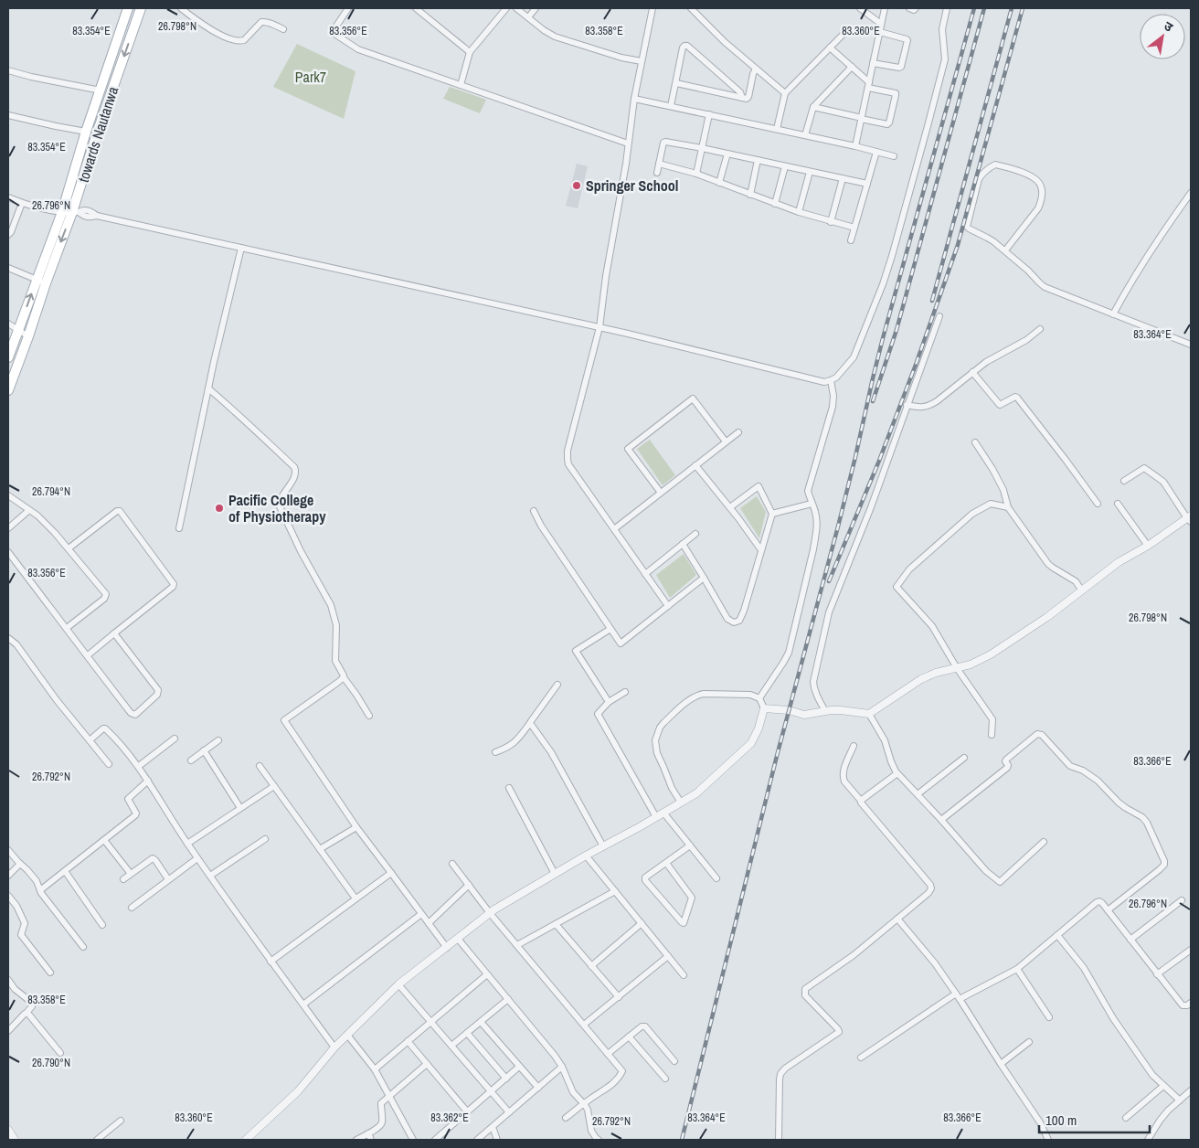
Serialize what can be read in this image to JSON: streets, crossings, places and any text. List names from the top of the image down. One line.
{"streets":{"main road":["towards Nautanwa"]},"parks":["Park7"],"places":["Springer School","Pacific College of Physiotherapy"],"scale_bar":"100 m","north":"top right","coordinates":["26.798°N","83.356°E","83.360°E","83.354°E","83.358°E","26.796°N","83.364°E","26.794°N","83.366°E","26.792°N","26.790°N","83.362°E"]}
